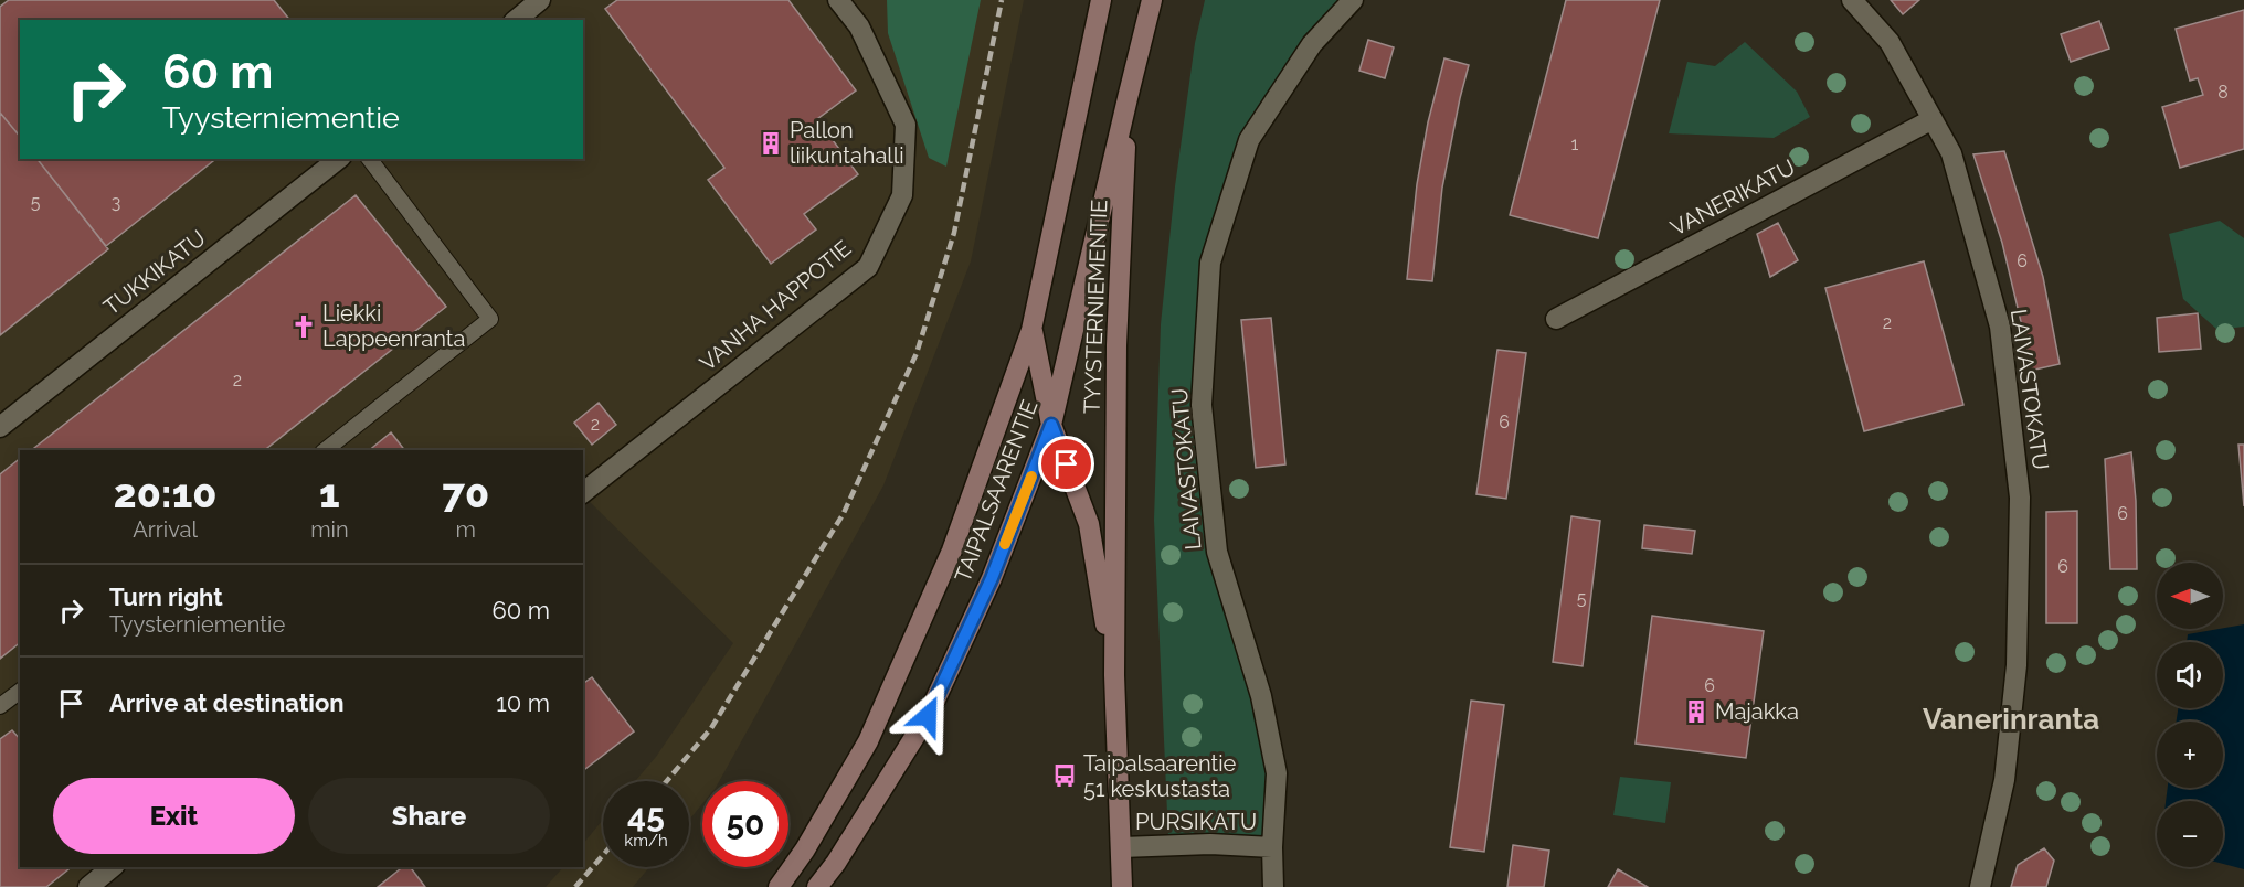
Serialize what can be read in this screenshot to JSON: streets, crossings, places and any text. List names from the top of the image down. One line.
{"streets":{"main road":["TYYSTERNIEMENTIE","TAIPALSAARENTIE"],"street":["VANERIKATU","TUKKIKATU","VANHA HAPPOTIE","LAIVASTOKATU","PURSIKATU"]},"crossings":[["VANERIKATU","LAIVASTOKATU"],["TYYSTERNIEMENTIE","TAIPALSAARENTIE"],["TYYSTERNIEMENTIE","PURSIKATU"],["LAIVASTOKATU","PURSIKATU"]],"districts":["Vanerinranta"],"places":{"building":["Pallon liikuntahalli","Majakka"],"church":["Liekki Lappeenranta"],"bus stop":["Taipalsaarentie 51 keskustasta"]},"house_numbers":["8","1","5","3","6","2","2","6","2","6","6","5","6"],"north":"left","page":{"turn":["60 m","Tyysterniementie"],"eta":["20:10","Arrival","1","min","70","m"],"map_buttons":["+","−"],"list":[{"name":"Turn right","note":"Tyysterniementie","value":"60 m"},{"name":"Arrive at destination","value":"10 m"}],"buttons":["Exit","Share"],"speed":"45 km/h","limit":"50"}}
